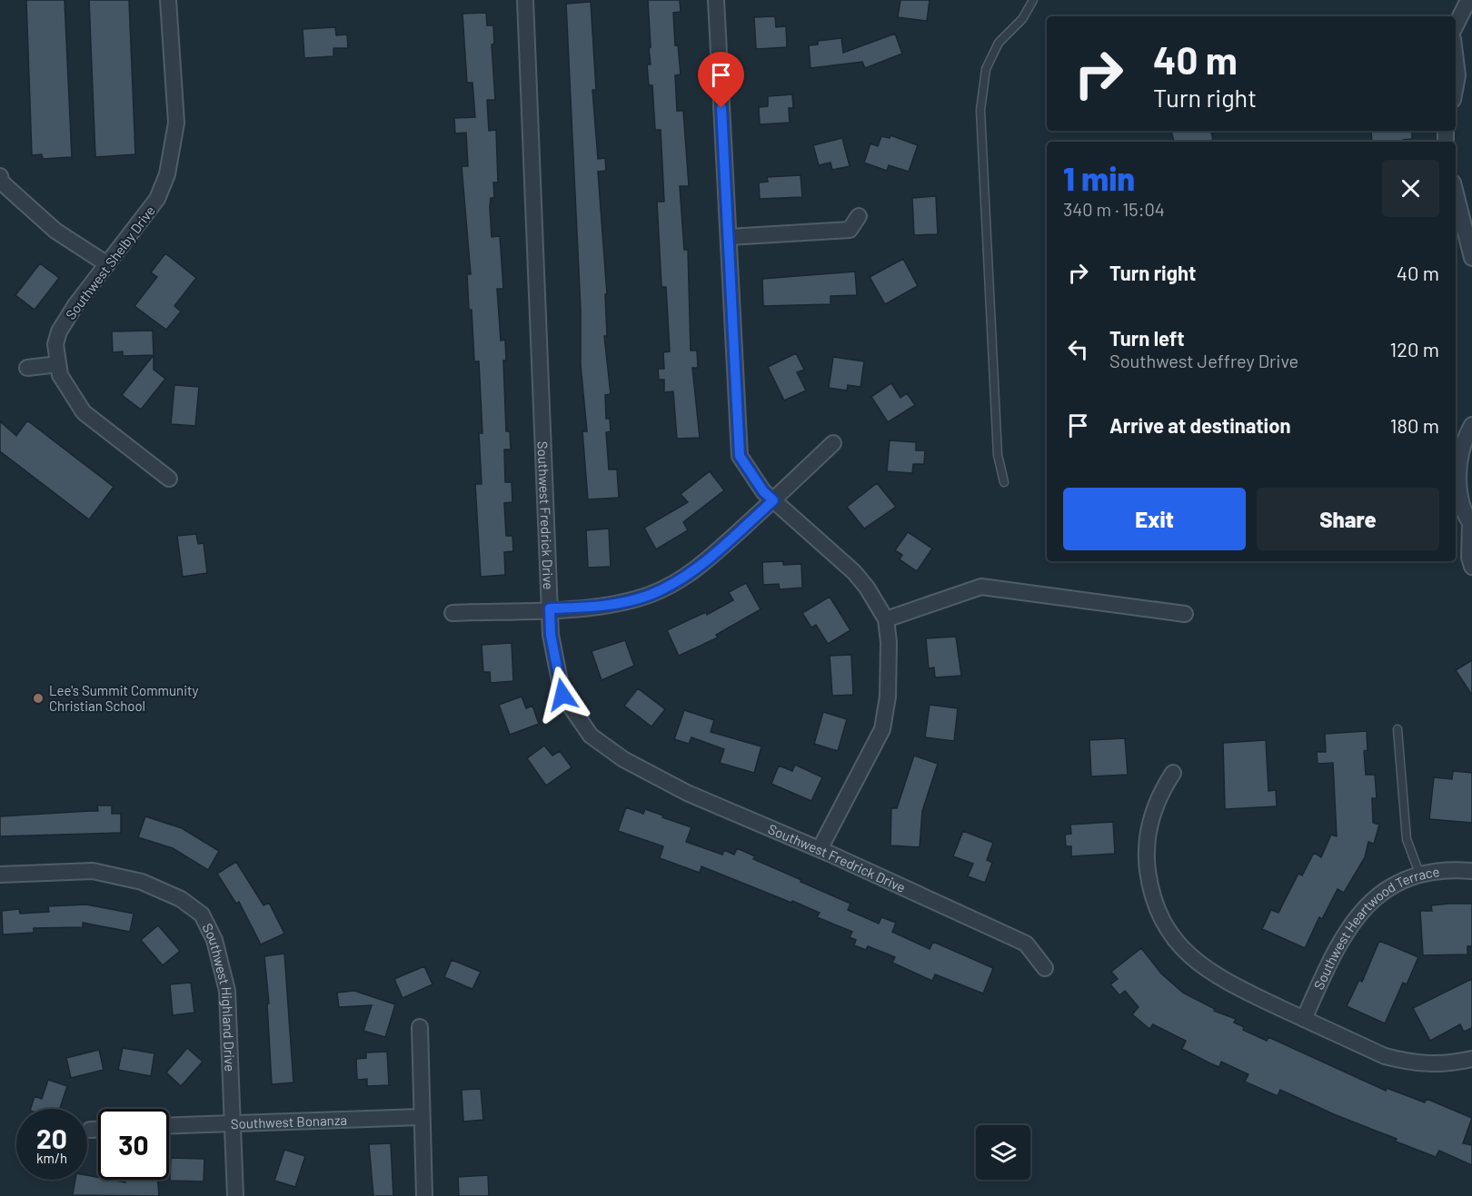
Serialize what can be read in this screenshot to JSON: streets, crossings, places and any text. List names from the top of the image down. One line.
{"streets":{"street":["Southwest Shelby Drive","Southwest Fredrick Drive","Southwest Heartwood Terrace","Southwest Highland Drive","Southwest Bonanza"]},"crossings":[["Southwest Highland Drive","Southwest Bonanza"]],"places":["Lee's Summit Community Christian School"],"page":{"turn":["40 m","Turn right"],"heading":["1 min","340 m · 15:04"],"list":[{"name":"Turn right","value":"40 m"},{"name":"Turn left","note":"Southwest Jeffrey Drive","value":"120 m"},{"name":"Arrive at destination","value":"180 m"}],"buttons":["Exit","Share"],"speed":"20 km/h","limit":"30"}}
